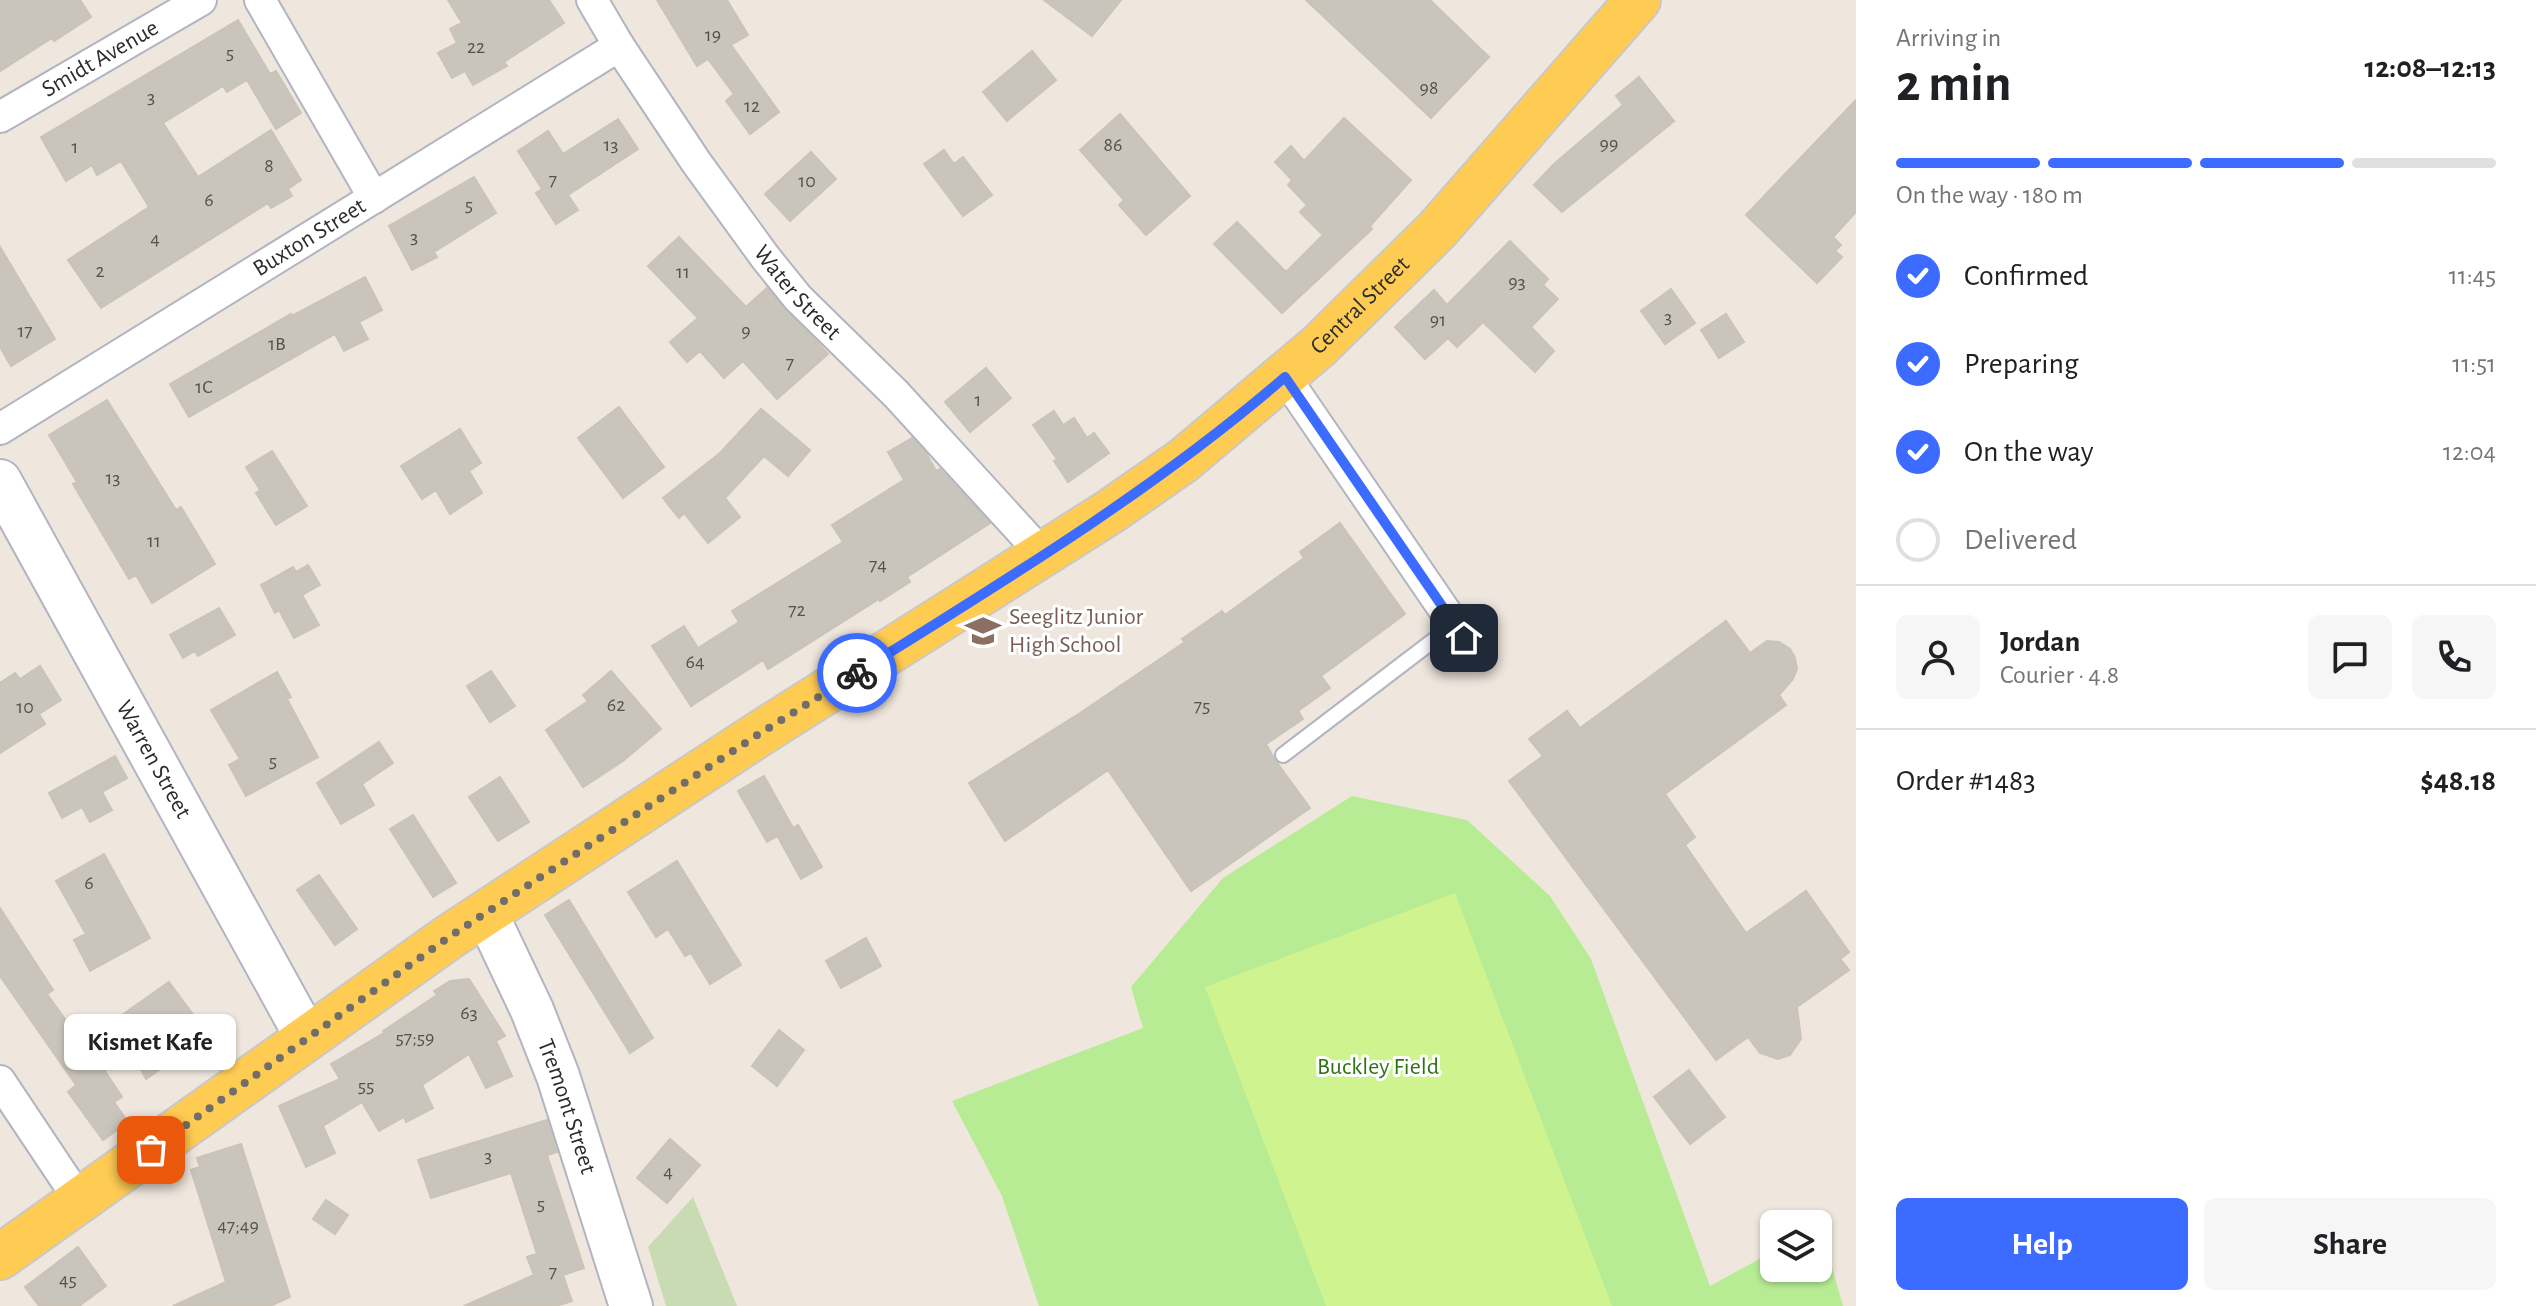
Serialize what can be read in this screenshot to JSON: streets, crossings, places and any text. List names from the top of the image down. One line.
{"streets":{"main road":["Central Street"],"street":["Smidt Avenue","Buxton Street","Water Street","Warren Street","Tremont Street"]},"crossings":[["Buxton Street","Water Street"],["Water Street","Central Street"],["Central Street","Warren Street"],["Central Street","Tremont Street"]],"parks":["Buckley Field"],"places":{"school or university":["Seeglitz Junior High School"],"other":["Kismet Kafe"]},"house_numbers":["19","22","5","98","3","12","99","13","86","1","8","7","10","6","5","3","4","2","11","93","3","91","17","9","1B","7","1C","1","13","11","74","72","64","62","75","10","5","6","63","57;59","55","3","4","5","47;49","7","45"],"page":{"heading":["2 min","Arriving in","12:08–12:13"],"panel":["Jordan","Courier · 4.8","Order #1483","$48.18"],"bar":"On the way · 180 m","list":[["Confirmed","11:45"],["Preparing","11:51"],["On the way","12:04"],"Delivered"],"bubble":"Kismet Kafe","buttons":["Help","Share"]}}
